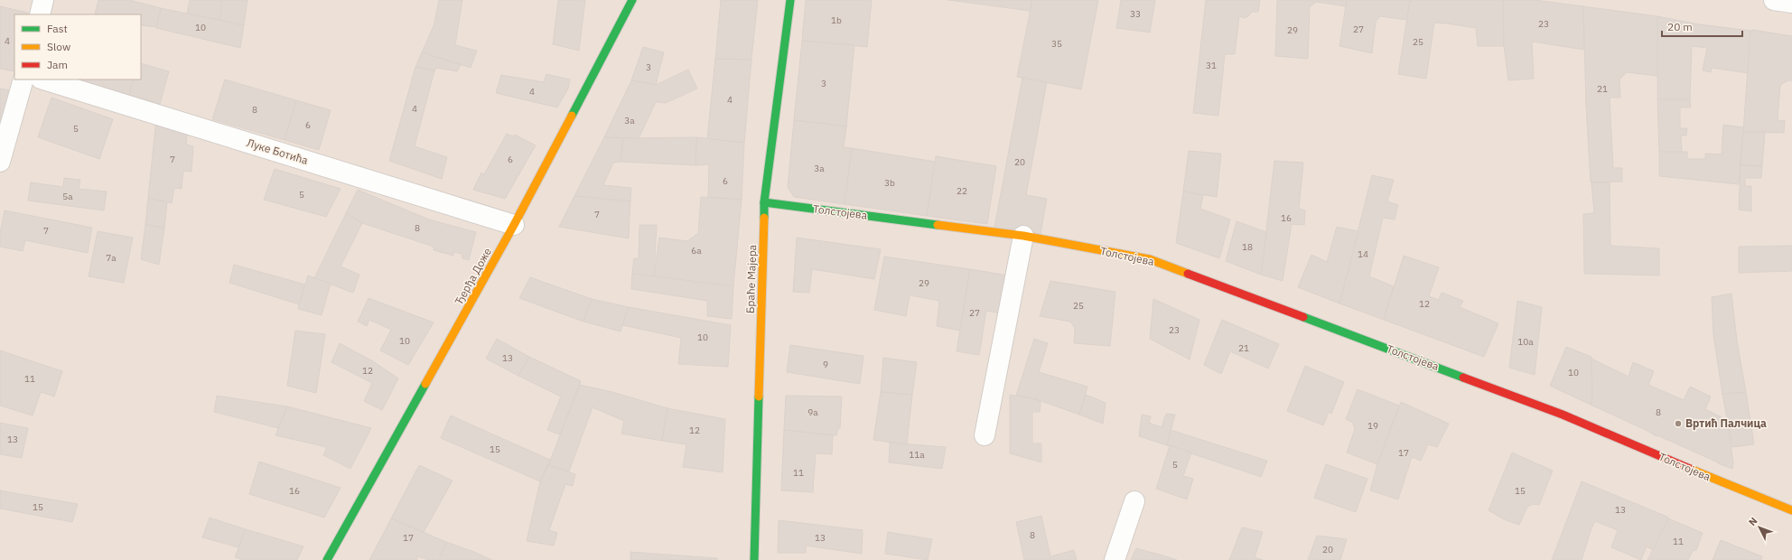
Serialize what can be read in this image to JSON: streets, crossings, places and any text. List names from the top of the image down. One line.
{"streets":{"street":["Луке Ботића","Толстојева","Ђерђа Доже","Браће Мајера"]},"crossings":[["Луке Ботића","Ђерђа Доже"],["Толстојева","Браће Мајера"]],"places":["Вртић Палчица"],"house_numbers":["33","1b","23","10","27","29","4","25","35","31","3","3","21","4","4","4","8","3a","6","5","7","6","20","3a","6","3b","22","5","5a","7","16","8","7","18","6a","14","7a","29","12","25","27","23","10","10","10a","21","13","9","12","10","11","9a","8","19","12","13","15","17","11a","5","11","16","15","15","13","8","17","13","11","20"],"legend":["Fast","Slow","Jam"],"scale_bar":"20 m","north":"top left"}
